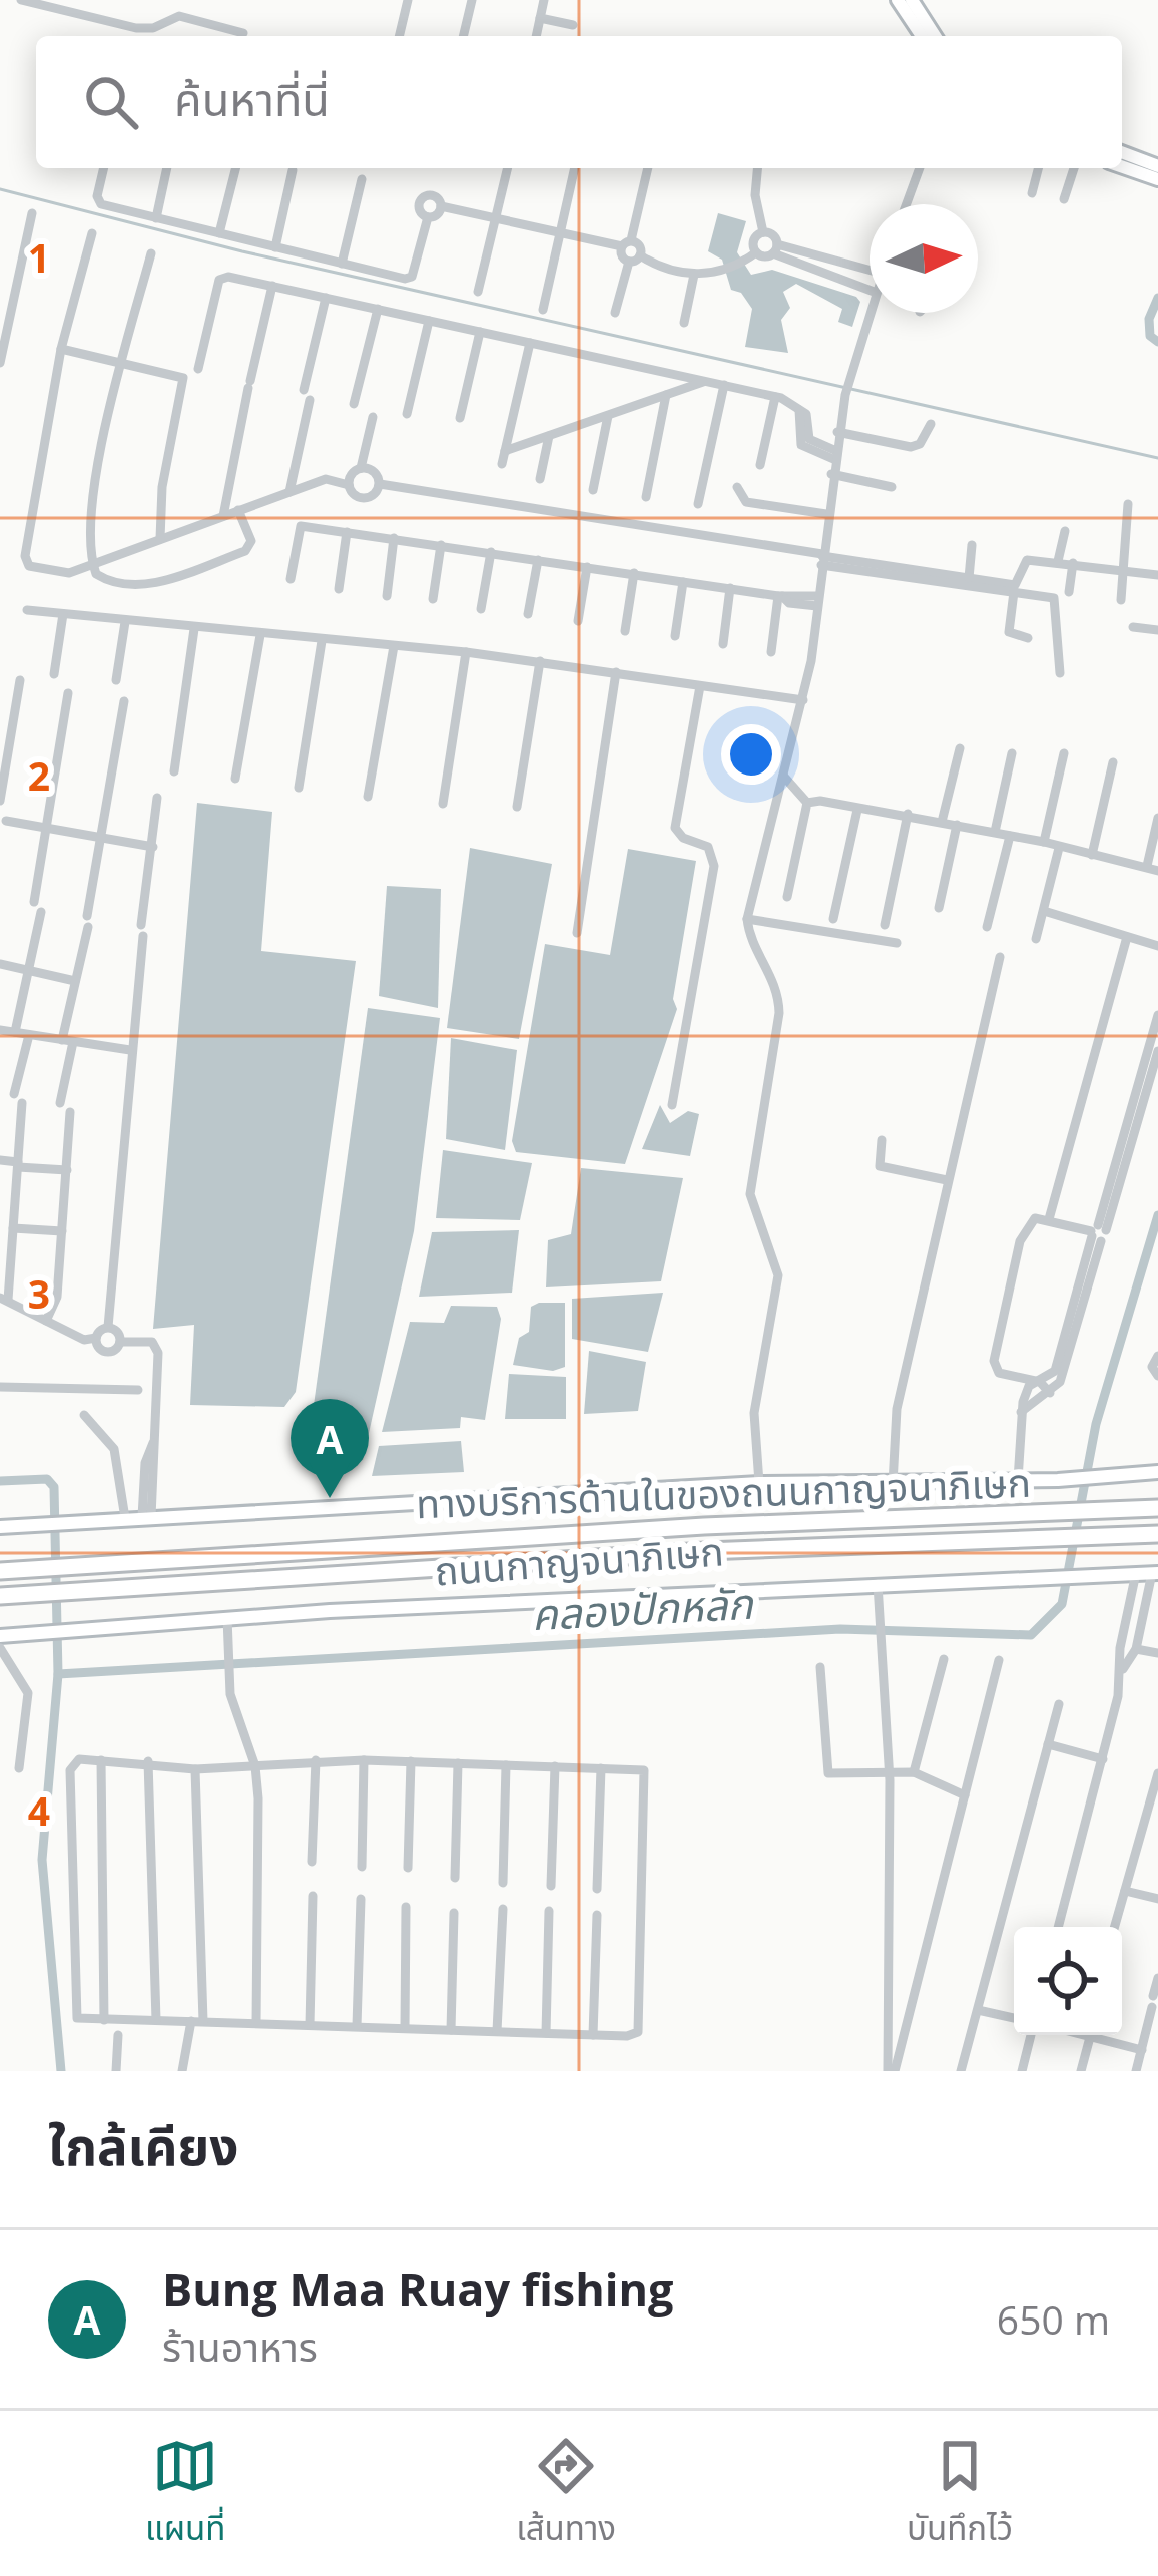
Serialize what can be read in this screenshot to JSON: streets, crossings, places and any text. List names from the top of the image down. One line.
{"streets":{"highway":["ถนนกาญจนาภิเษก"],"main road":["ทางบริการด้านในของถนนกาญจนาภิเษก"]},"water":["คลองปักหลัก"],"north":"right","page":{"search":"ค้นหาที่นี่","pins":"A","heading":"ใกล้เคียง","list":[{"mark":"A","name":"Bung Maa Ruay fishing","note":"ร้านอาหาร","value":"650 m"}],"nav":["แผนที่","เส้นทาง","บันทึกไว้"]},"grid":{"rows":["1","2","3","4"]}}
